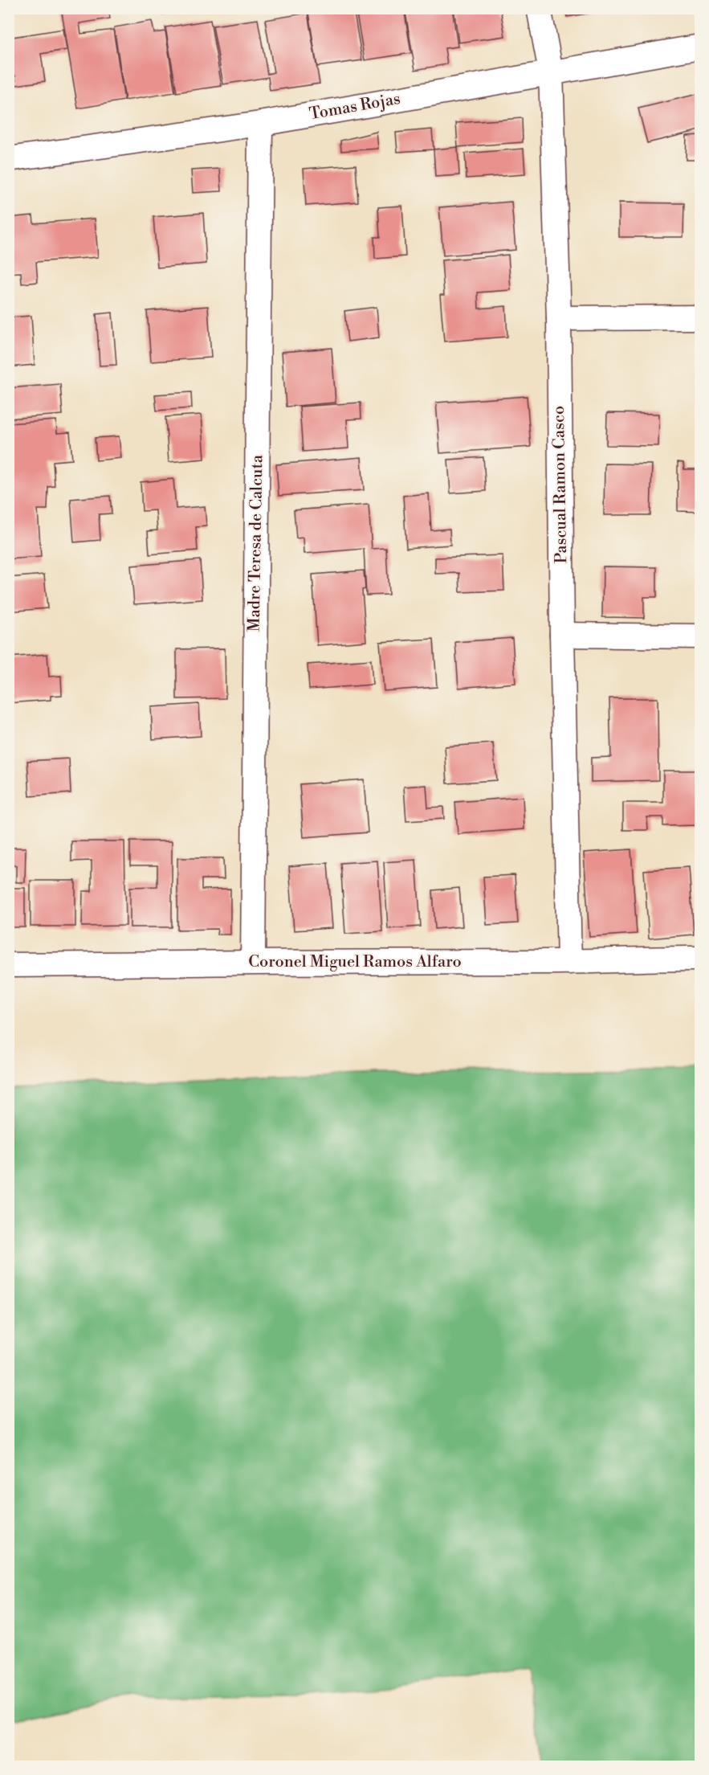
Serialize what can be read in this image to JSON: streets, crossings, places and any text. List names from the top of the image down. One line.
{"streets":{"street":["Tomas Rojas","Pascual Ramon Casco","Madre Teresa de Calcuta","Coronel Miguel Ramos Alfaro"]},"crossings":[["Tomas Rojas","Pascual Ramon Casco"],["Tomas Rojas","Madre Teresa de Calcuta"],["Pascual Ramon Casco","Coronel Miguel Ramos Alfaro"],["Madre Teresa de Calcuta","Coronel Miguel Ramos Alfaro"]]}
